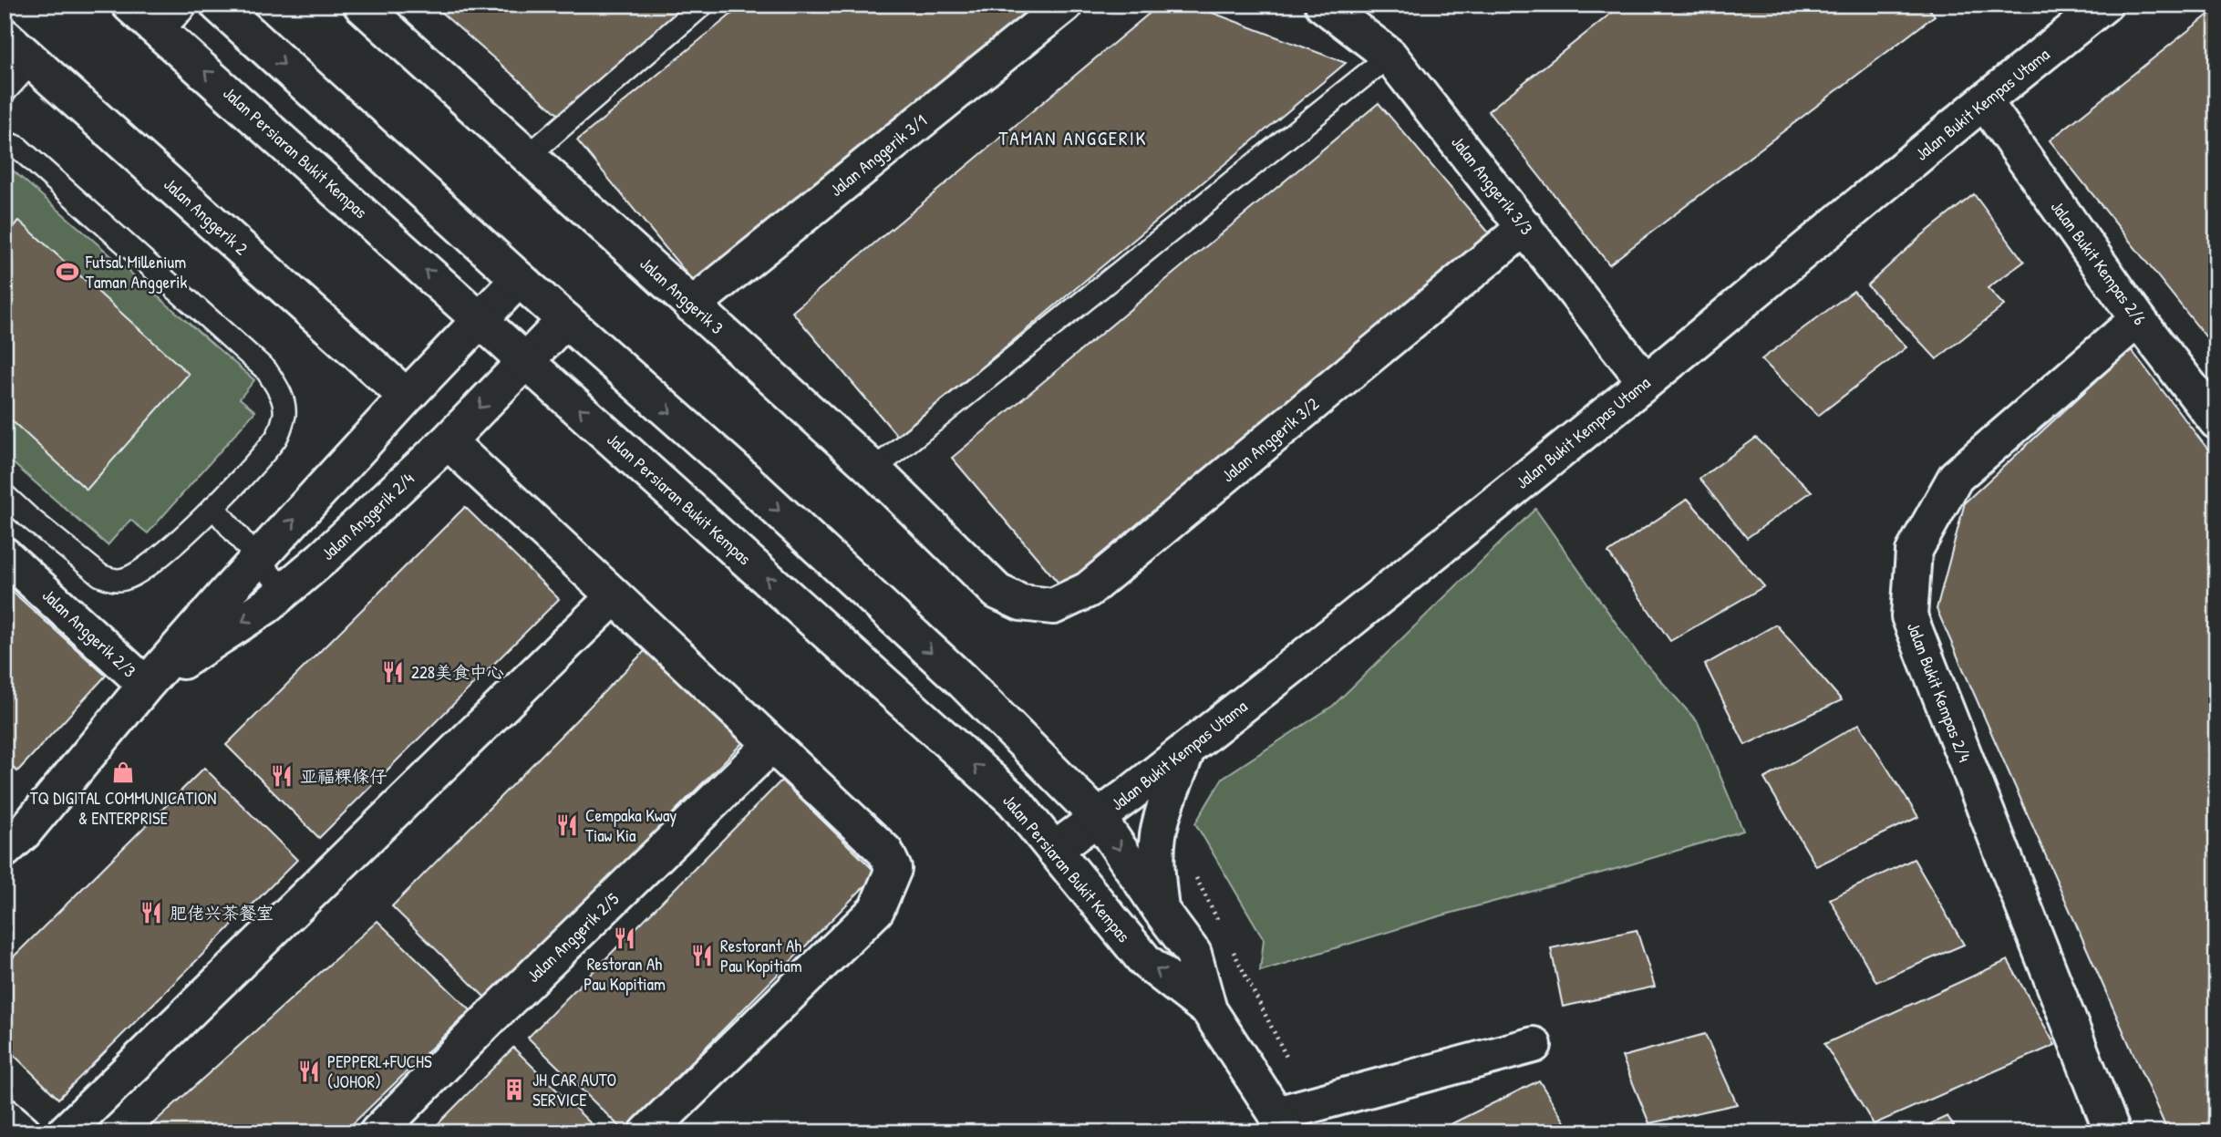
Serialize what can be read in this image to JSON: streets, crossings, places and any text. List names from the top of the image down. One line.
{"streets":{"street":["Jalan Bukit Kempas Utama","Jalan Persiaran Bukit Kempas","Jalan Anggerik 3/1","Jalan Anggerik 3/3","Jalan Anggerik 2","Jalan Bukit Kempas 2/6","Jalan Anggerik 3","Jalan Anggerik 3/2","Jalan Anggerik 2/4","Jalan Anggerik 2/3","Jalan Bukit Kempas 2/4","Jalan Anggerik 2/5"]},"crossings":[["Jalan Bukit Kempas Utama","Jalan Persiaran Bukit Kempas"],["Jalan Bukit Kempas Utama","Jalan Anggerik 3/3"],["Jalan Bukit Kempas Utama","Jalan Bukit Kempas 2/6"],["Jalan Persiaran Bukit Kempas","Jalan Anggerik 2/4"],["Jalan Anggerik 3/1","Jalan Anggerik 3"],["Jalan Anggerik 3/3","Jalan Anggerik 3/2"],["Jalan Anggerik 2","Jalan Anggerik 2/4"],["Jalan Bukit Kempas 2/6","Jalan Bukit Kempas 2/4"],["Jalan Anggerik 3","Jalan Anggerik 3/2"],["Jalan Anggerik 2/4","Jalan Anggerik 2/3"]],"districts":["TAMAN ANGGERIK"],"places":{"sports":["Futsal Millenium Taman Anggerik"],"restaurant":["228美食中心","亚福粿條仔","Cempaka Kway Tiaw Kia","肥佬兴茶餐室","Restoran Ah Pau Kopitiam","Restorant Ah Pau Kopitiam","PEPPERL+FUCHS (JOHOR)"],"shop":["TQ DIGITAL COMMUNICATION & ENTERPRISE"],"building":["JH CAR AUTO SERVICE"]}}
